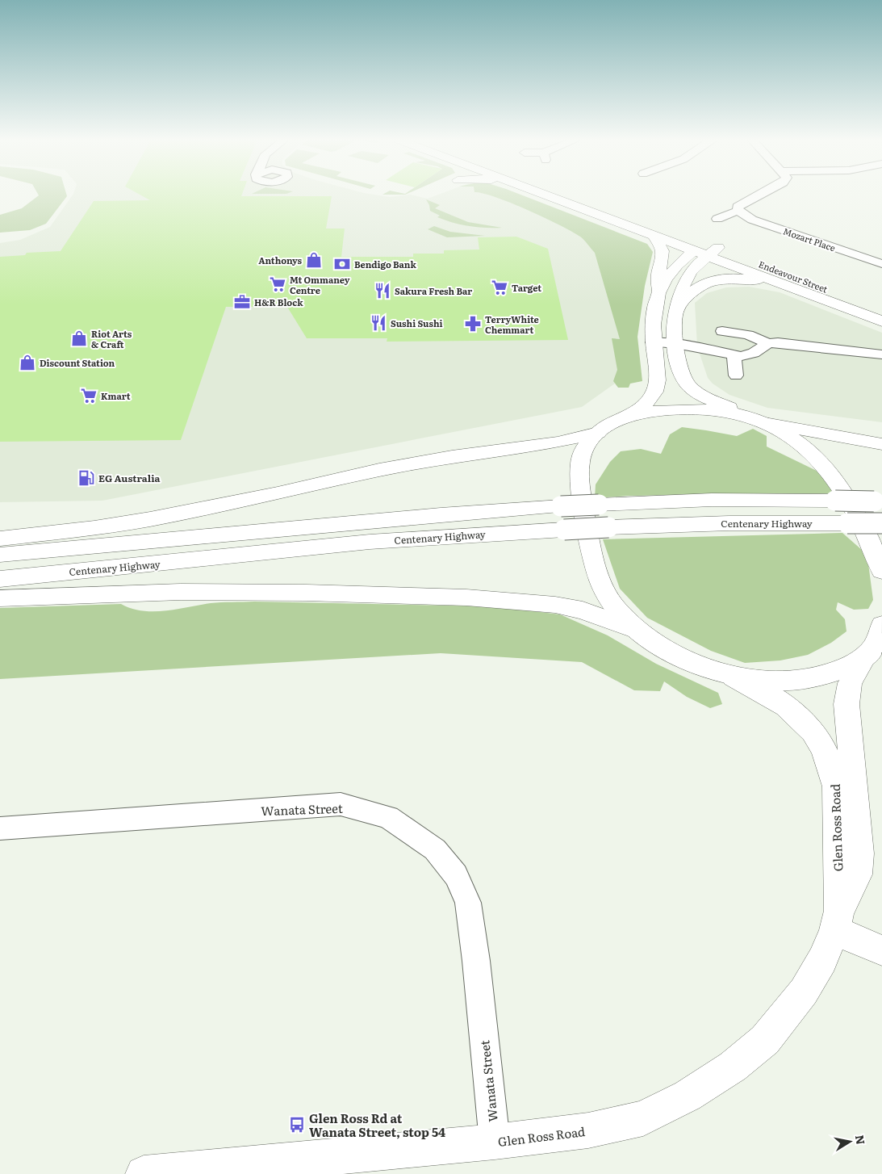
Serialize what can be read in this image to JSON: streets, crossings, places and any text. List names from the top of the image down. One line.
{"streets":{"main road":["Endeavour Street","Centenary Highway","Glen Ross Road"],"street":["Mozart Place","Wanata Street"]},"crossings":[["Wanata Street","Glen Ross Road"]],"places":{"shop":["Anthonys","Riot Arts & Craft","Discount Station"],"bank":["Bendigo Bank"],"supermarket":["Mt Ommaney Centre","Target","Kmart"],"restaurant":["Sakura Fresh Bar","Sushi Sushi"],"office":["H&R Block"],"pharmacy":["TerryWhite Chemmart"],"fuel station":["EG Australia"],"bus stop":["Glen Ross Rd at Wanata Street, stop 54"]},"north":"right"}
